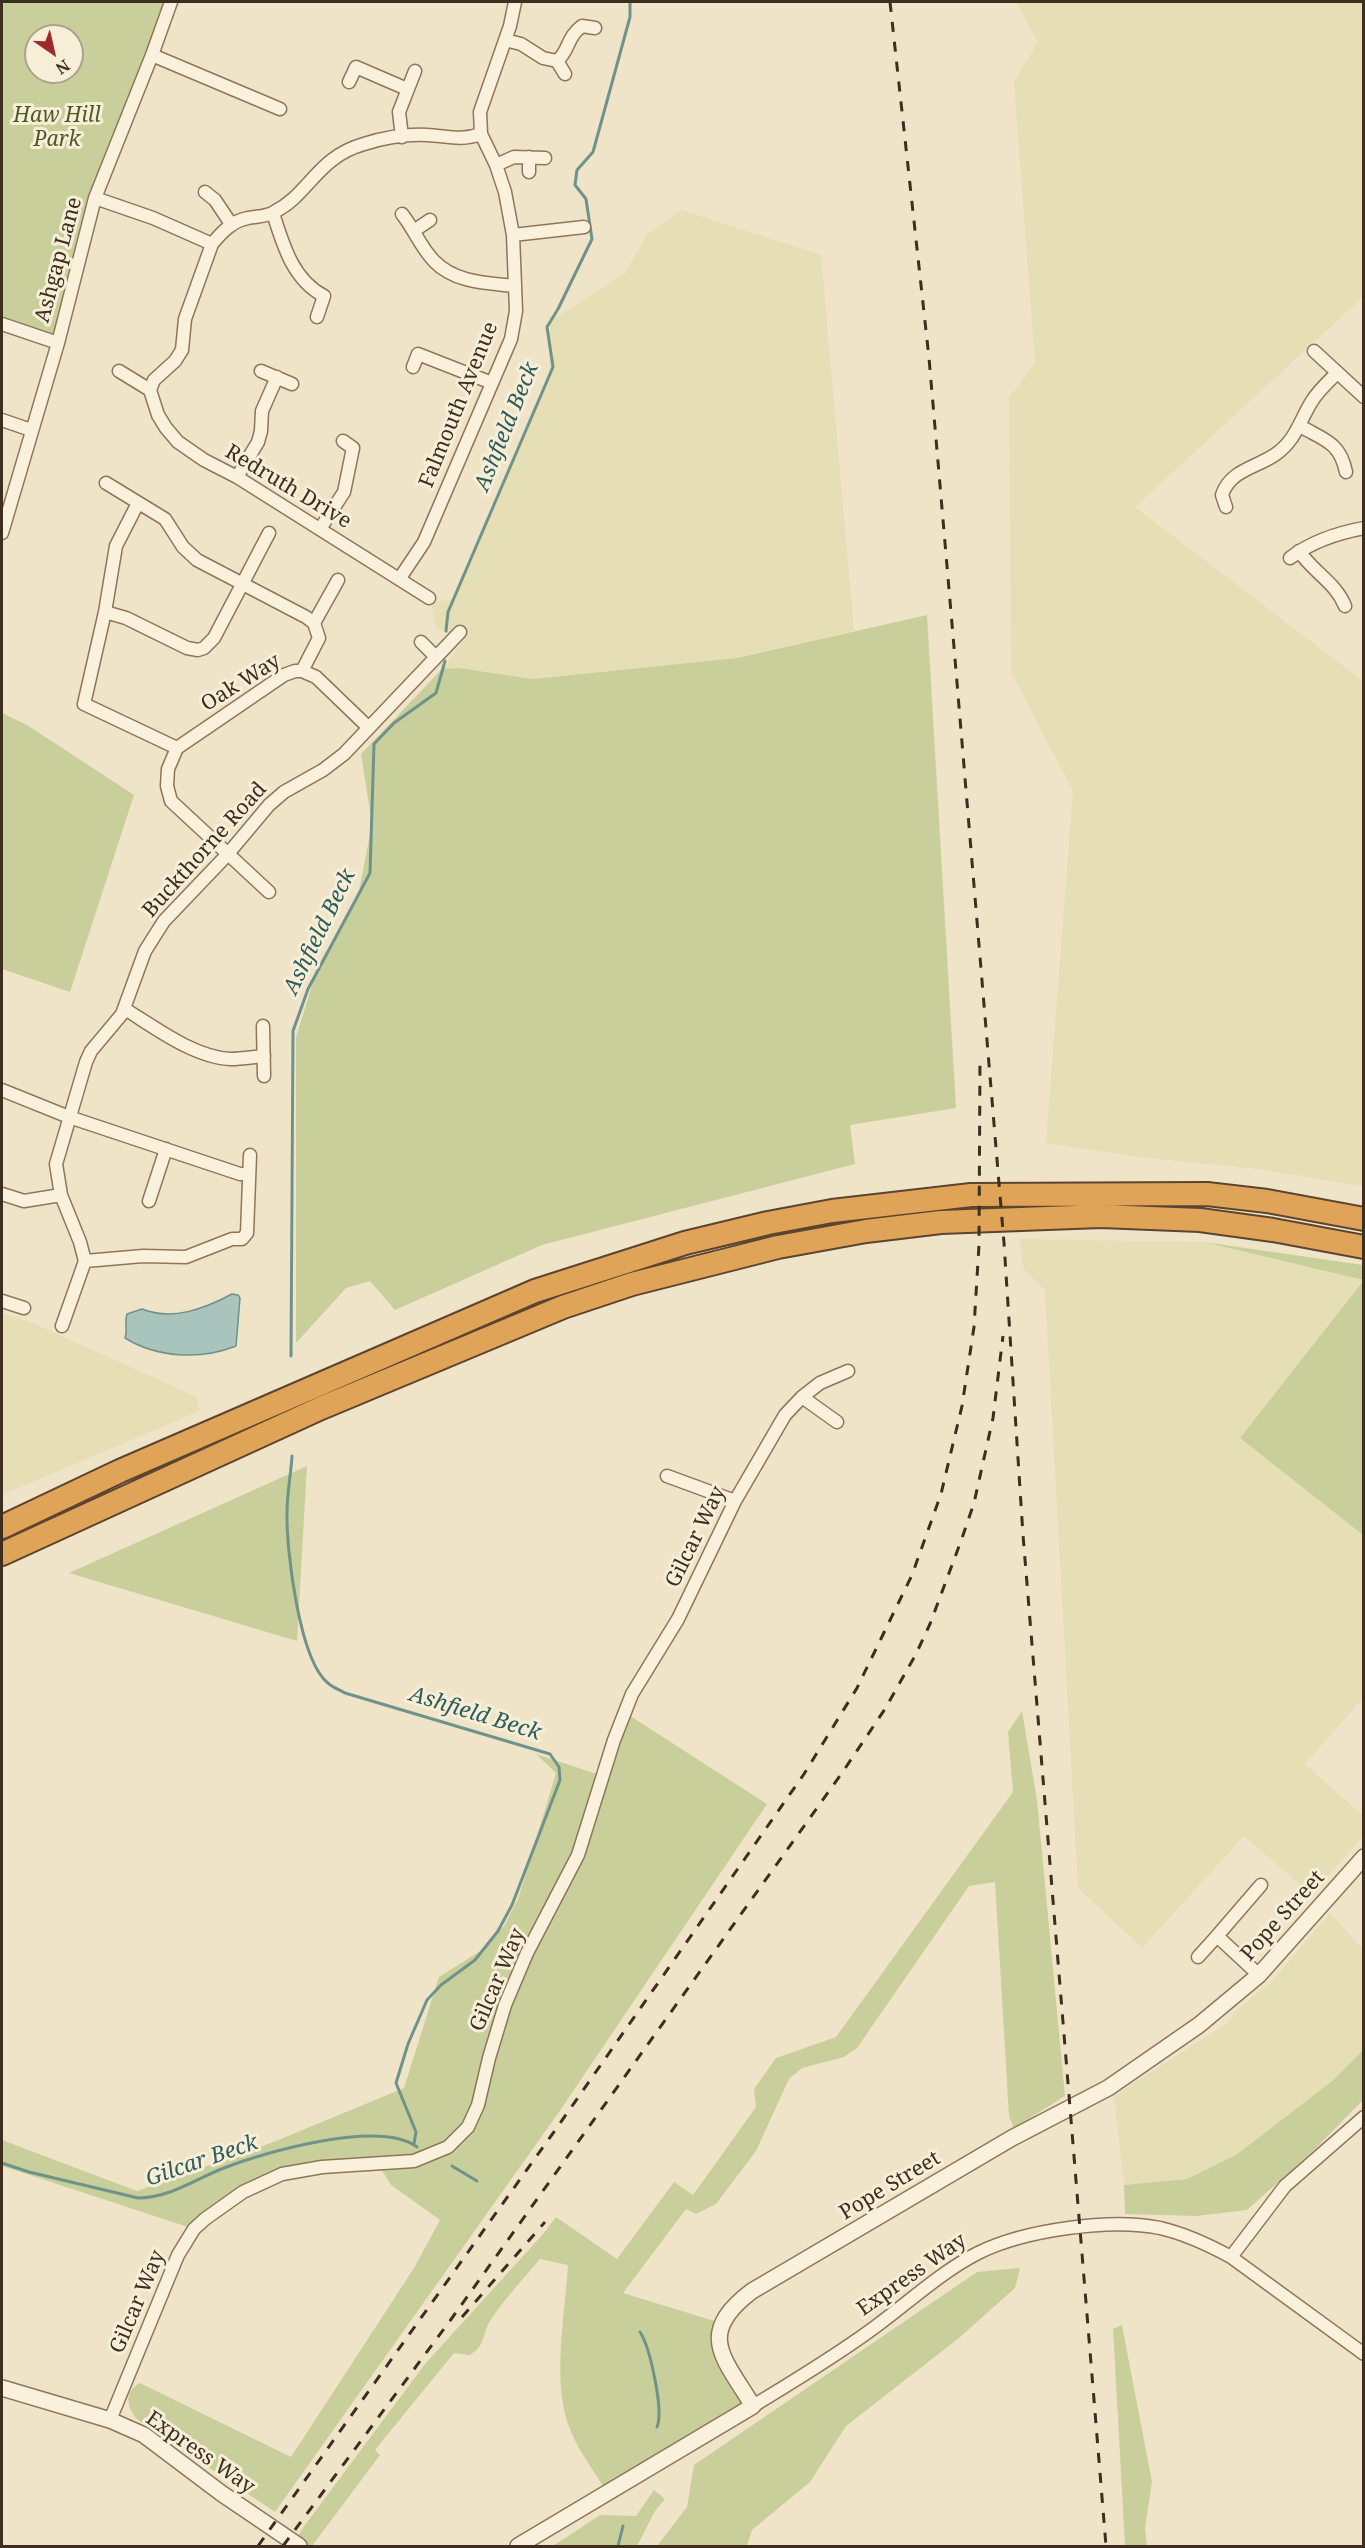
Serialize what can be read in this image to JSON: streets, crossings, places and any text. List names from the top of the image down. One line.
{"streets":{"street":["Ashgap Lane","Falmouth Avenue","Redruth Drive","Oak Way","Buckthorne Road","Gilcar Way","Pope Street","Express Way"]},"crossings":[["Falmouth Avenue","Redruth Drive"],["Gilcar Way","Express Way"],["Pope Street","Express Way"]],"water":["Ashfield Beck","Gilcar Beck"],"parks":["Haw Hill Park"],"north":"bottom right"}
